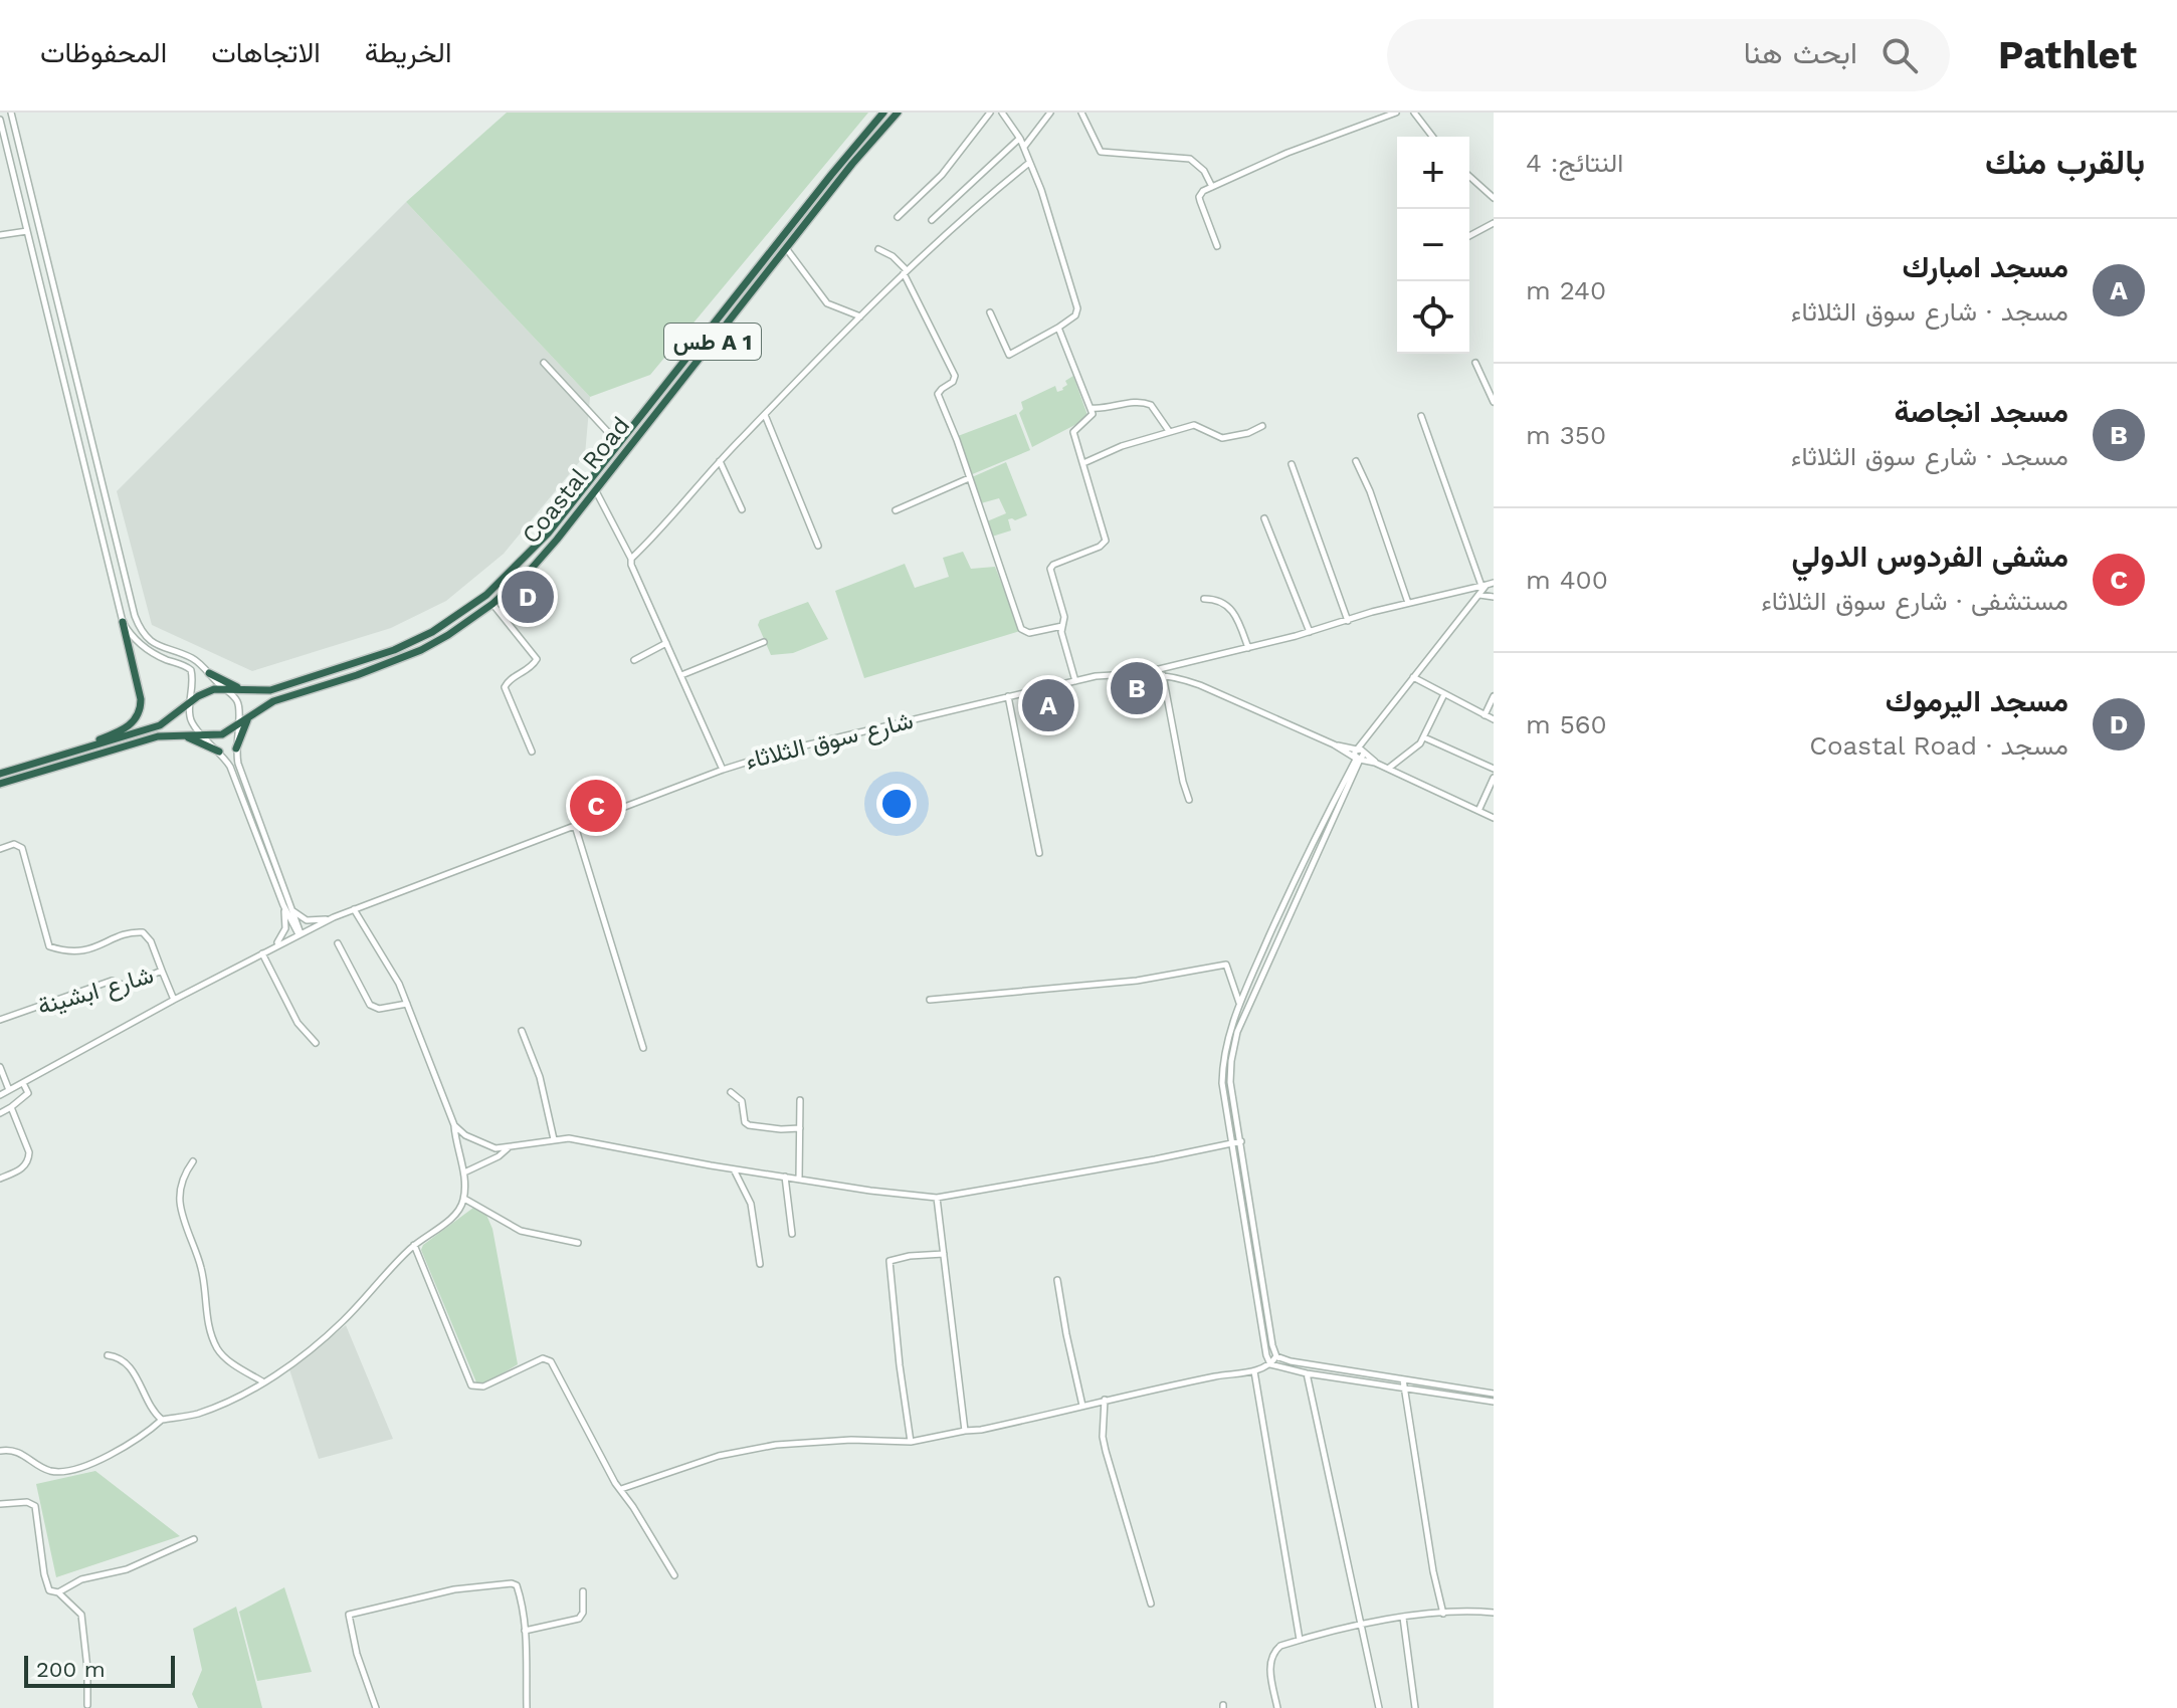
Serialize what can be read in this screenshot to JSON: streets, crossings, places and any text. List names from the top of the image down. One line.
{"streets":{"highway":["طس A 1","Coastal Road"],"street":["شارع سوق الثلاثاء","شارع ابشينة"]},"crossings":[["شارع سوق الثلاثاء","شارع ابشينة"]],"scale_bar":"200 m","page":{"header":"Pathlet","search":"ابحث هنا","nav":["الخريطة","الاتجاهات","المحفوظات"],"heading":["بالقرب منك","النتائج: 4"],"map_buttons":["+","−"],"list":[{"mark":"A","name":"مسجد امبارك","note":"مسجد · شارع سوق الثلاثاء","value":"240 m"},{"mark":"B","name":"مسجد انجاصة","note":"مسجد · شارع سوق الثلاثاء","value":"350 m"},{"mark":"C","name":"مشفى الفردوس الدولي","note":"مستشفى · شارع سوق الثلاثاء","value":"400 m"},{"mark":"D","name":"مسجد اليرموك","note":"مسجد · Coastal Road","value":"560 m"}],"pins":["D","B","A","C"],"scale":"200 m"}}
